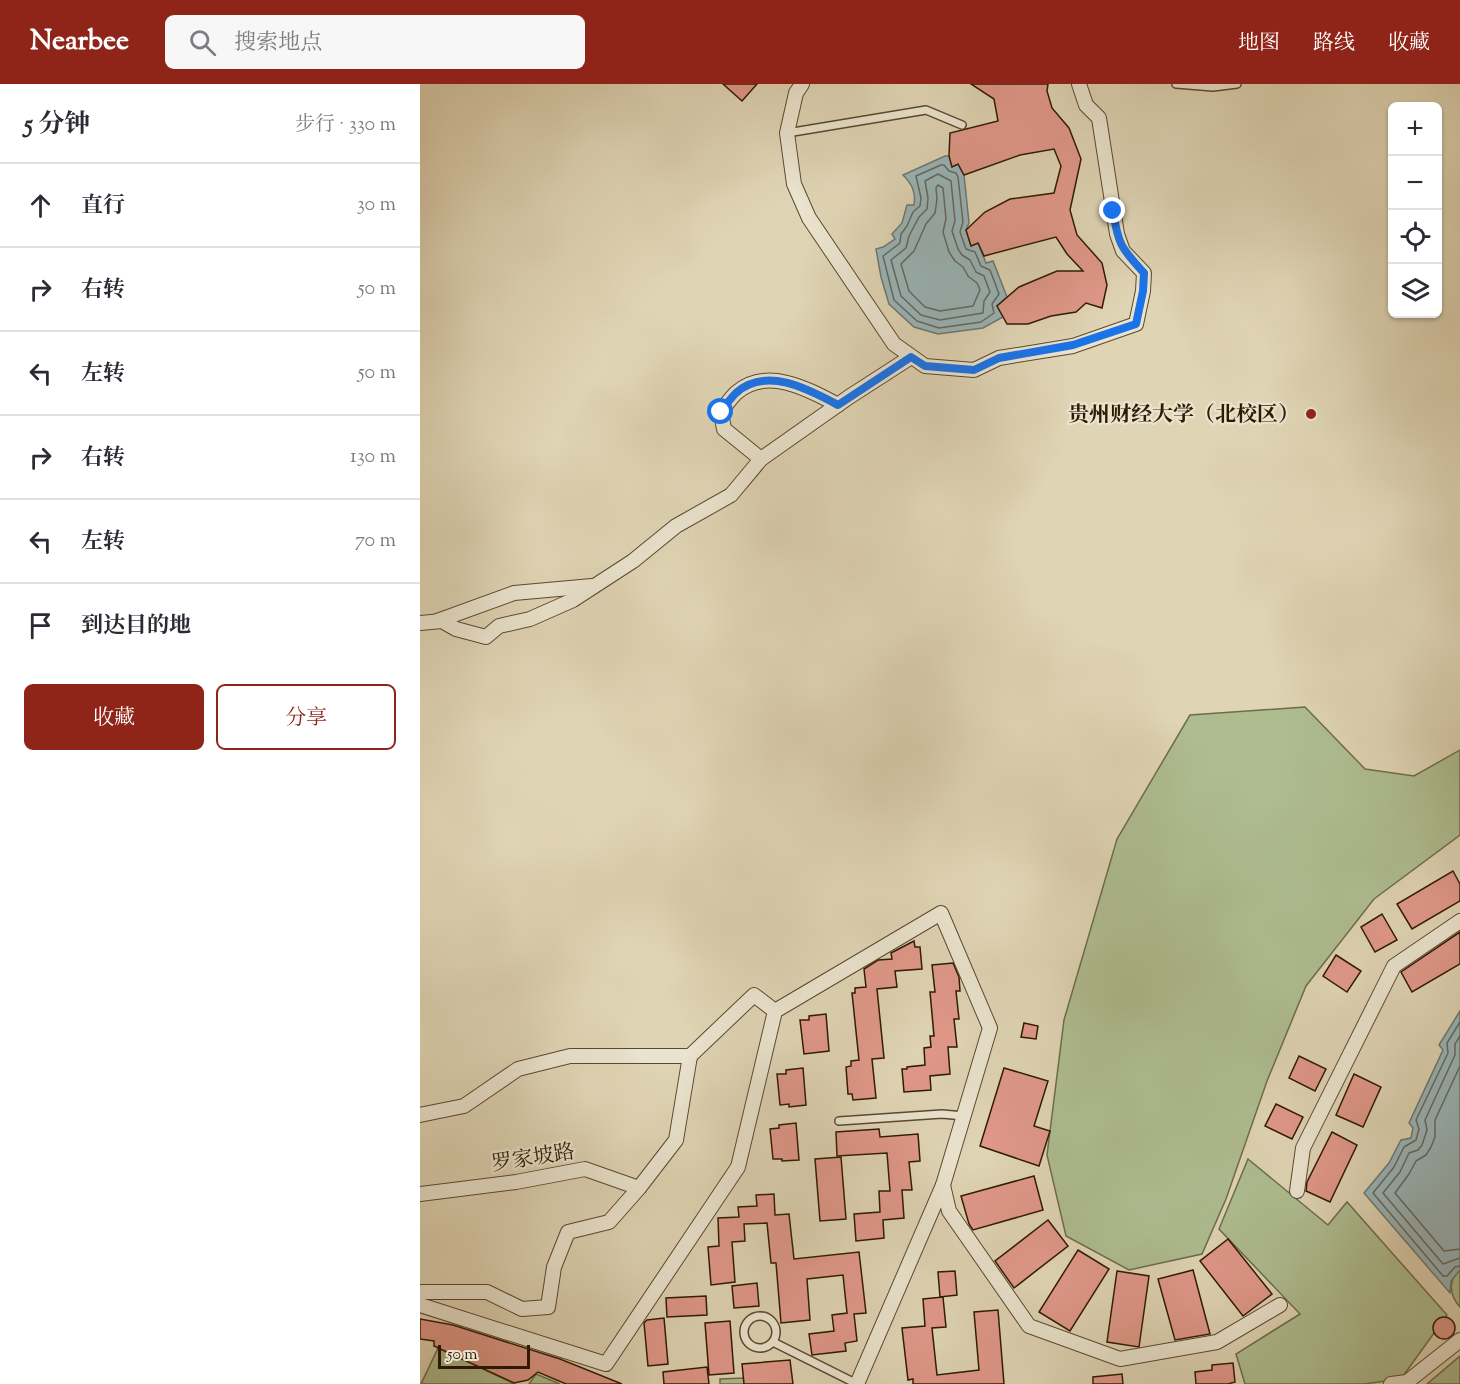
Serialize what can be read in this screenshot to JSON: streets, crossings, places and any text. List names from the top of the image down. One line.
{"streets":{"street":["罗家坡路"]},"places":["贵州财经大学（北校区）"],"scale_bar":"50 m","page":{"header":"Nearbee","search":"搜索地点","nav":["地图","路线","收藏"],"heading":["5 分钟","步行 · 330 m"],"map_buttons":["+","−"],"list":[["直行","30 m"],["右转","50 m"],["左转","50 m"],["右转","130 m"],["左转","70 m"],"到达目的地"],"buttons":["收藏","分享"],"scale":"50 m"}}
